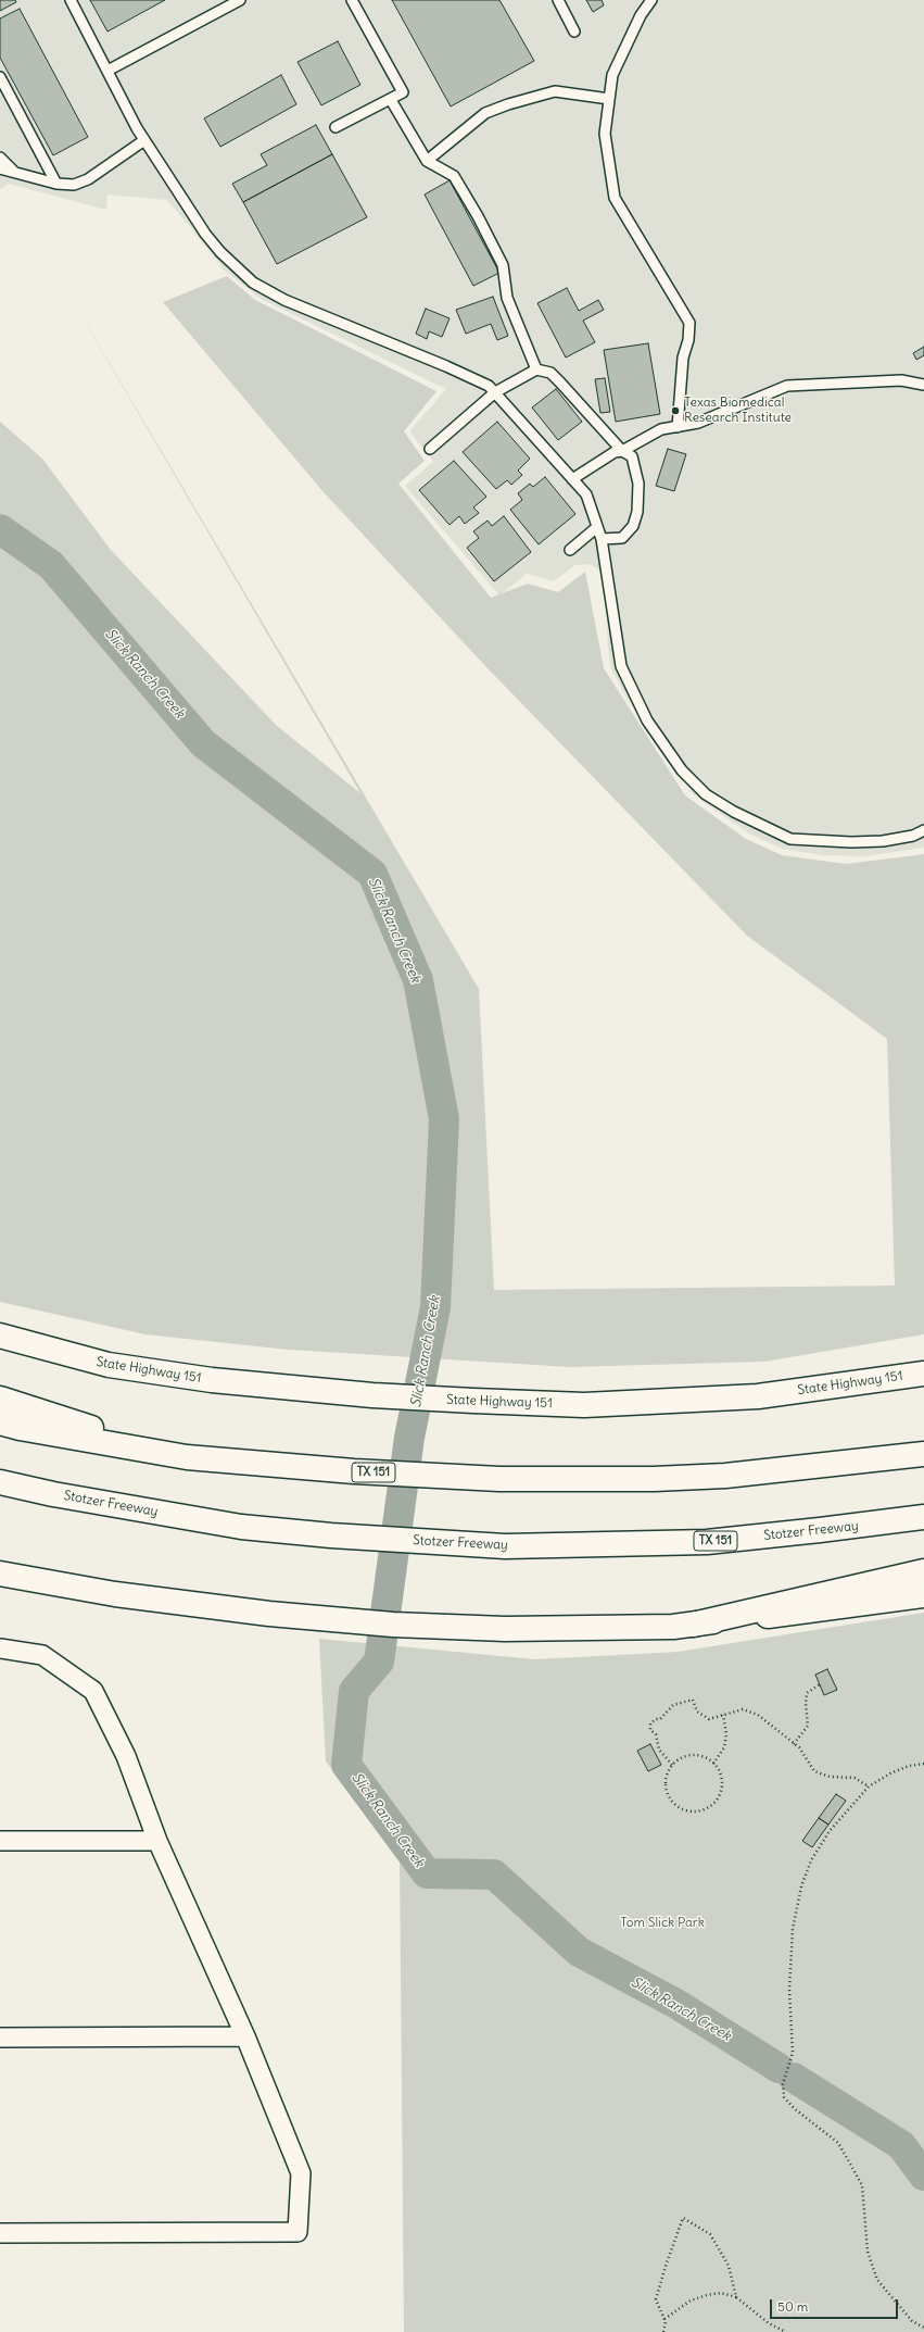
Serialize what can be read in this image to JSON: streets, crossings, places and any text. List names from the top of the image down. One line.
{"streets":{"main road":["State Highway 151","TX 151","Stotzer Freeway"]},"water":["Slick Ranch Creek"],"parks":["Tom Slick Park"],"places":["Texas Biomedical Research Institute"],"scale_bar":"50 m"}
